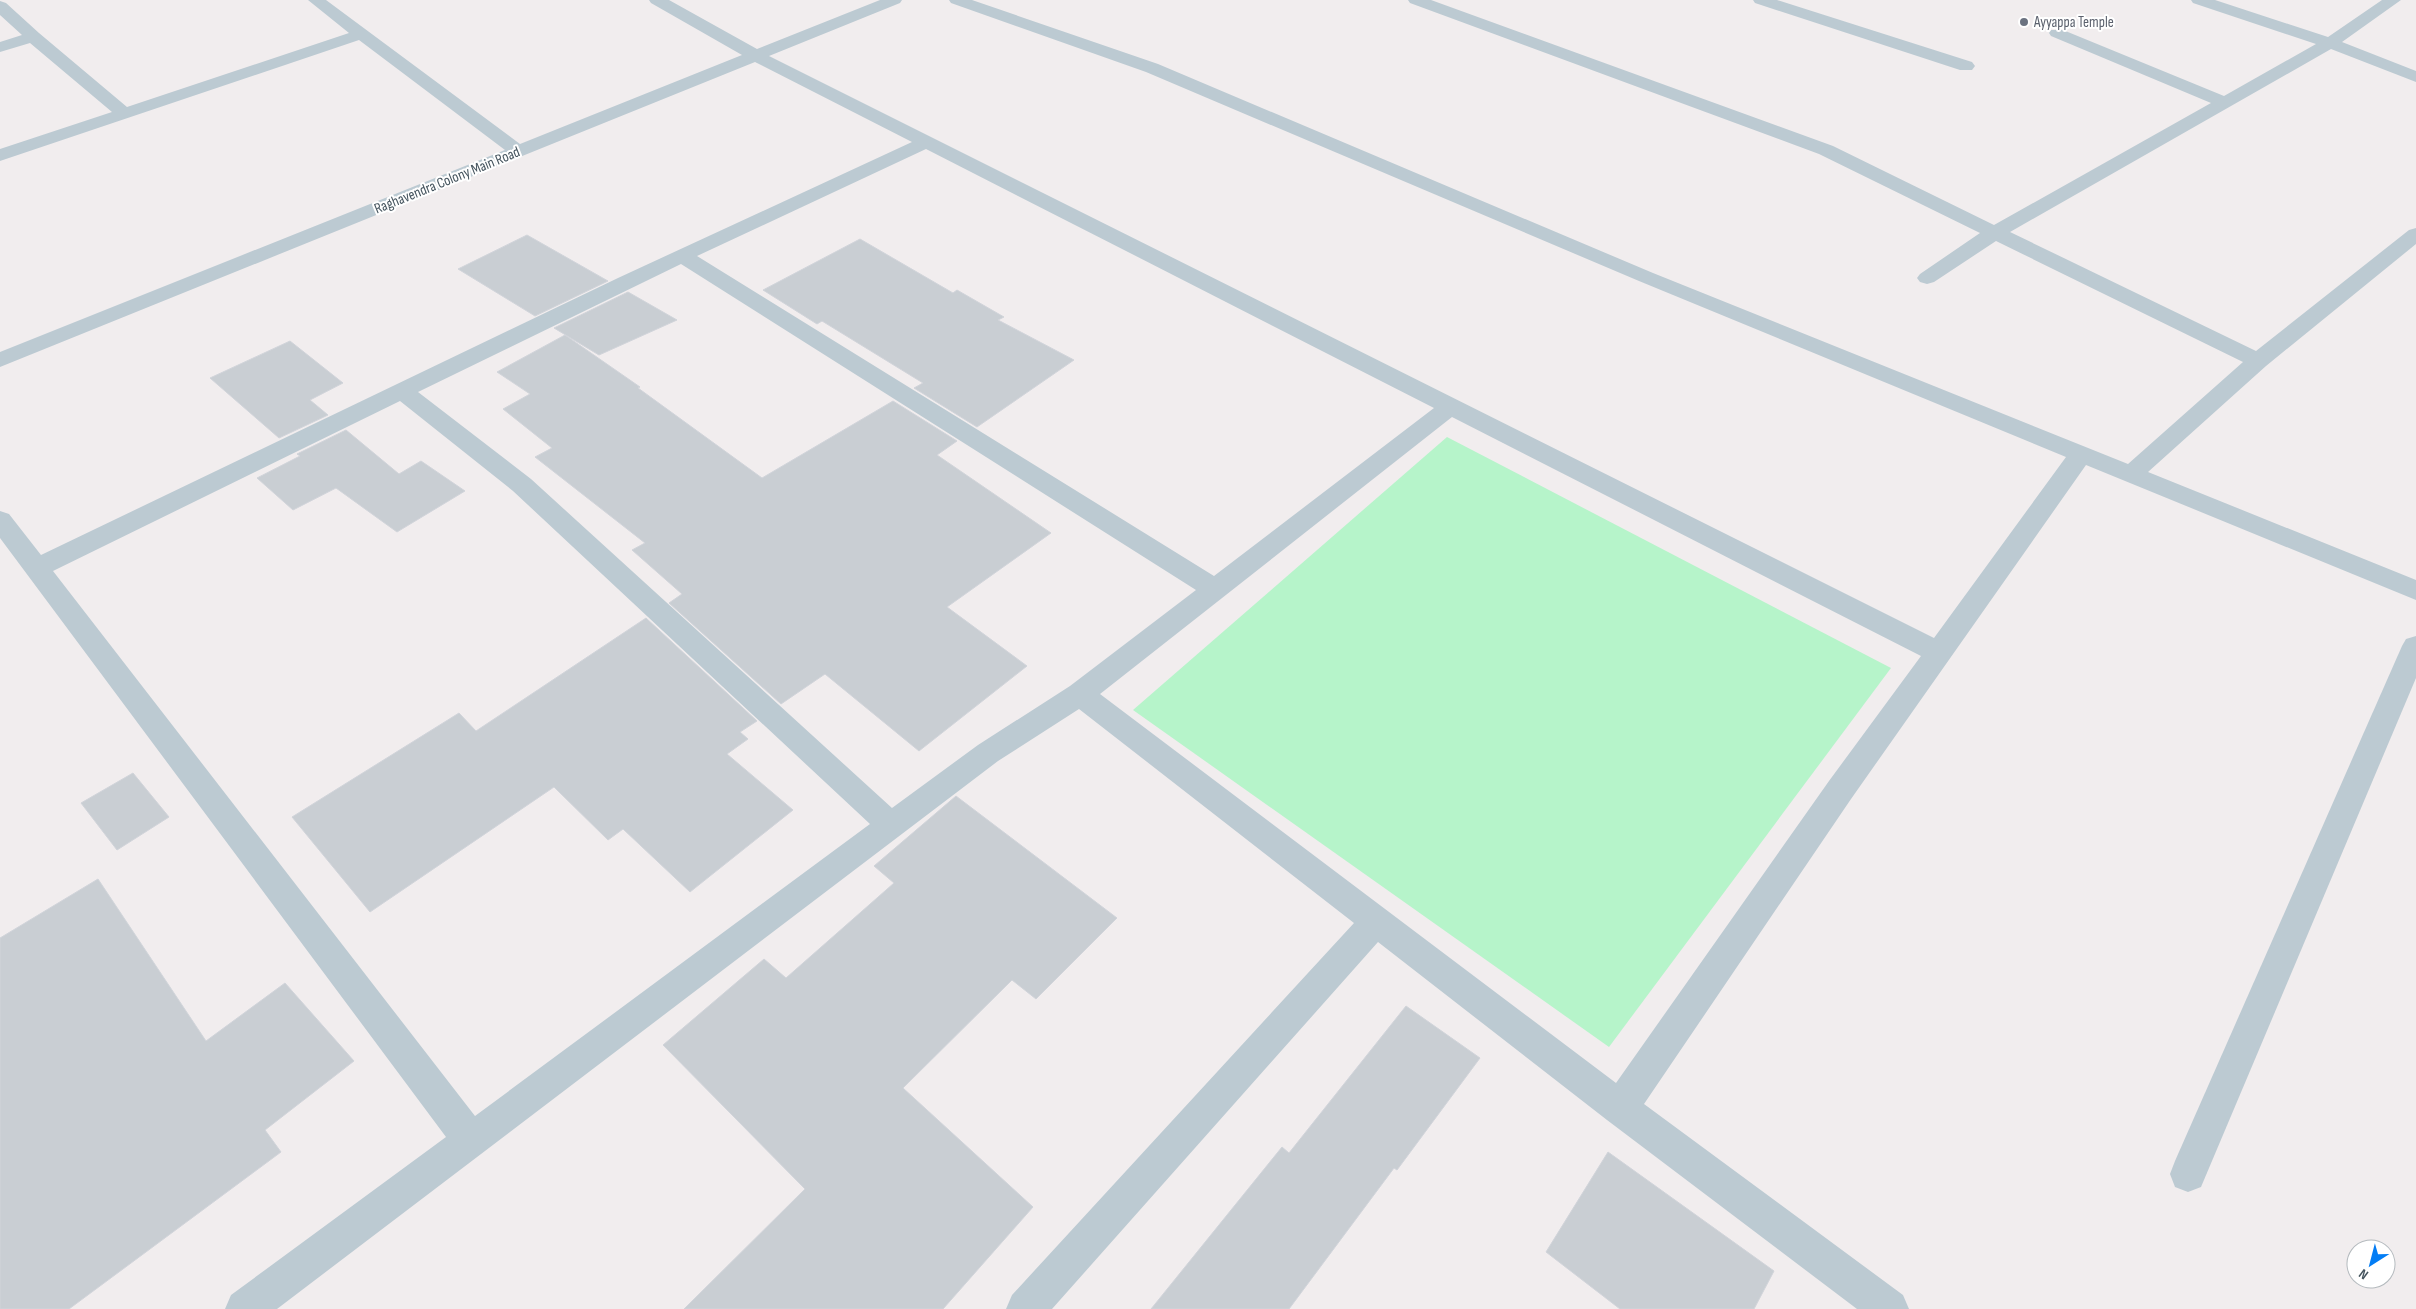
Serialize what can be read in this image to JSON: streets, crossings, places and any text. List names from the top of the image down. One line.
{"streets":{"street":["Raghavendra Colony Main Road"]},"places":["Ayyappa Temple"],"north":"bottom left"}
